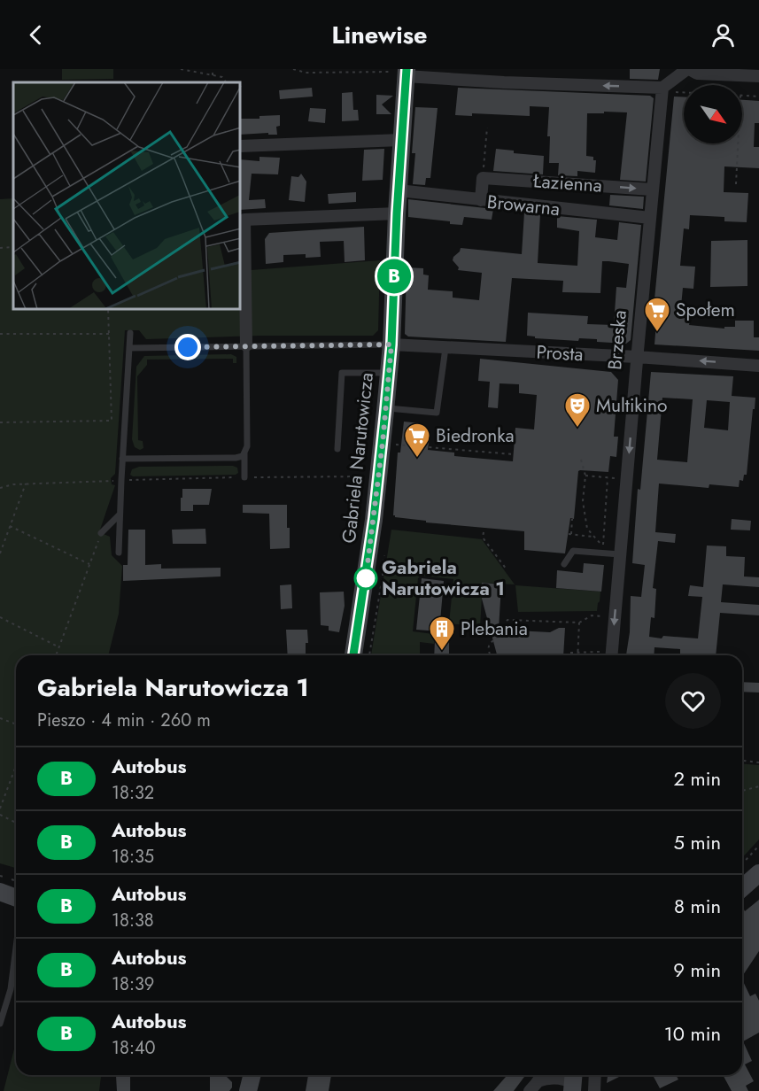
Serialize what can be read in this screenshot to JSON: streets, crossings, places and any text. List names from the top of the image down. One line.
{"streets":{"street":["Łazienna","Browarna","Brzeska","Prosta","Gabriela Narutowicza"]},"crossings":[["Łazienna","Brzeska"],["Browarna","Brzeska"],["Browarna","Gabriela Narutowicza"],["Brzeska","Prosta"],["Prosta","Gabriela Narutowicza"]],"one_way":["Brzeska"],"places":{"supermarket":["Społem","Biedronka"],"theatre":["Multikino"],"other":["Gabriela Narutowicza 1"],"building":["Plebania"]},"lines":["bus line B"],"north":"bottom right","page":{"header":"Linewise","on_map":"B","heading":["Gabriela Narutowicza 1","Pieszo · 4 min · 260 m"],"list":[{"mark":"B","name":"Autobus","note":"18:32","value":"2 min"},{"mark":"B","name":"Autobus","note":"18:35","value":"5 min"},{"mark":"B","name":"Autobus","note":"18:38","value":"8 min"},{"mark":"B","name":"Autobus","note":"18:39","value":"9 min"},{"mark":"B","name":"Autobus","note":"18:40","value":"10 min"}]}}
